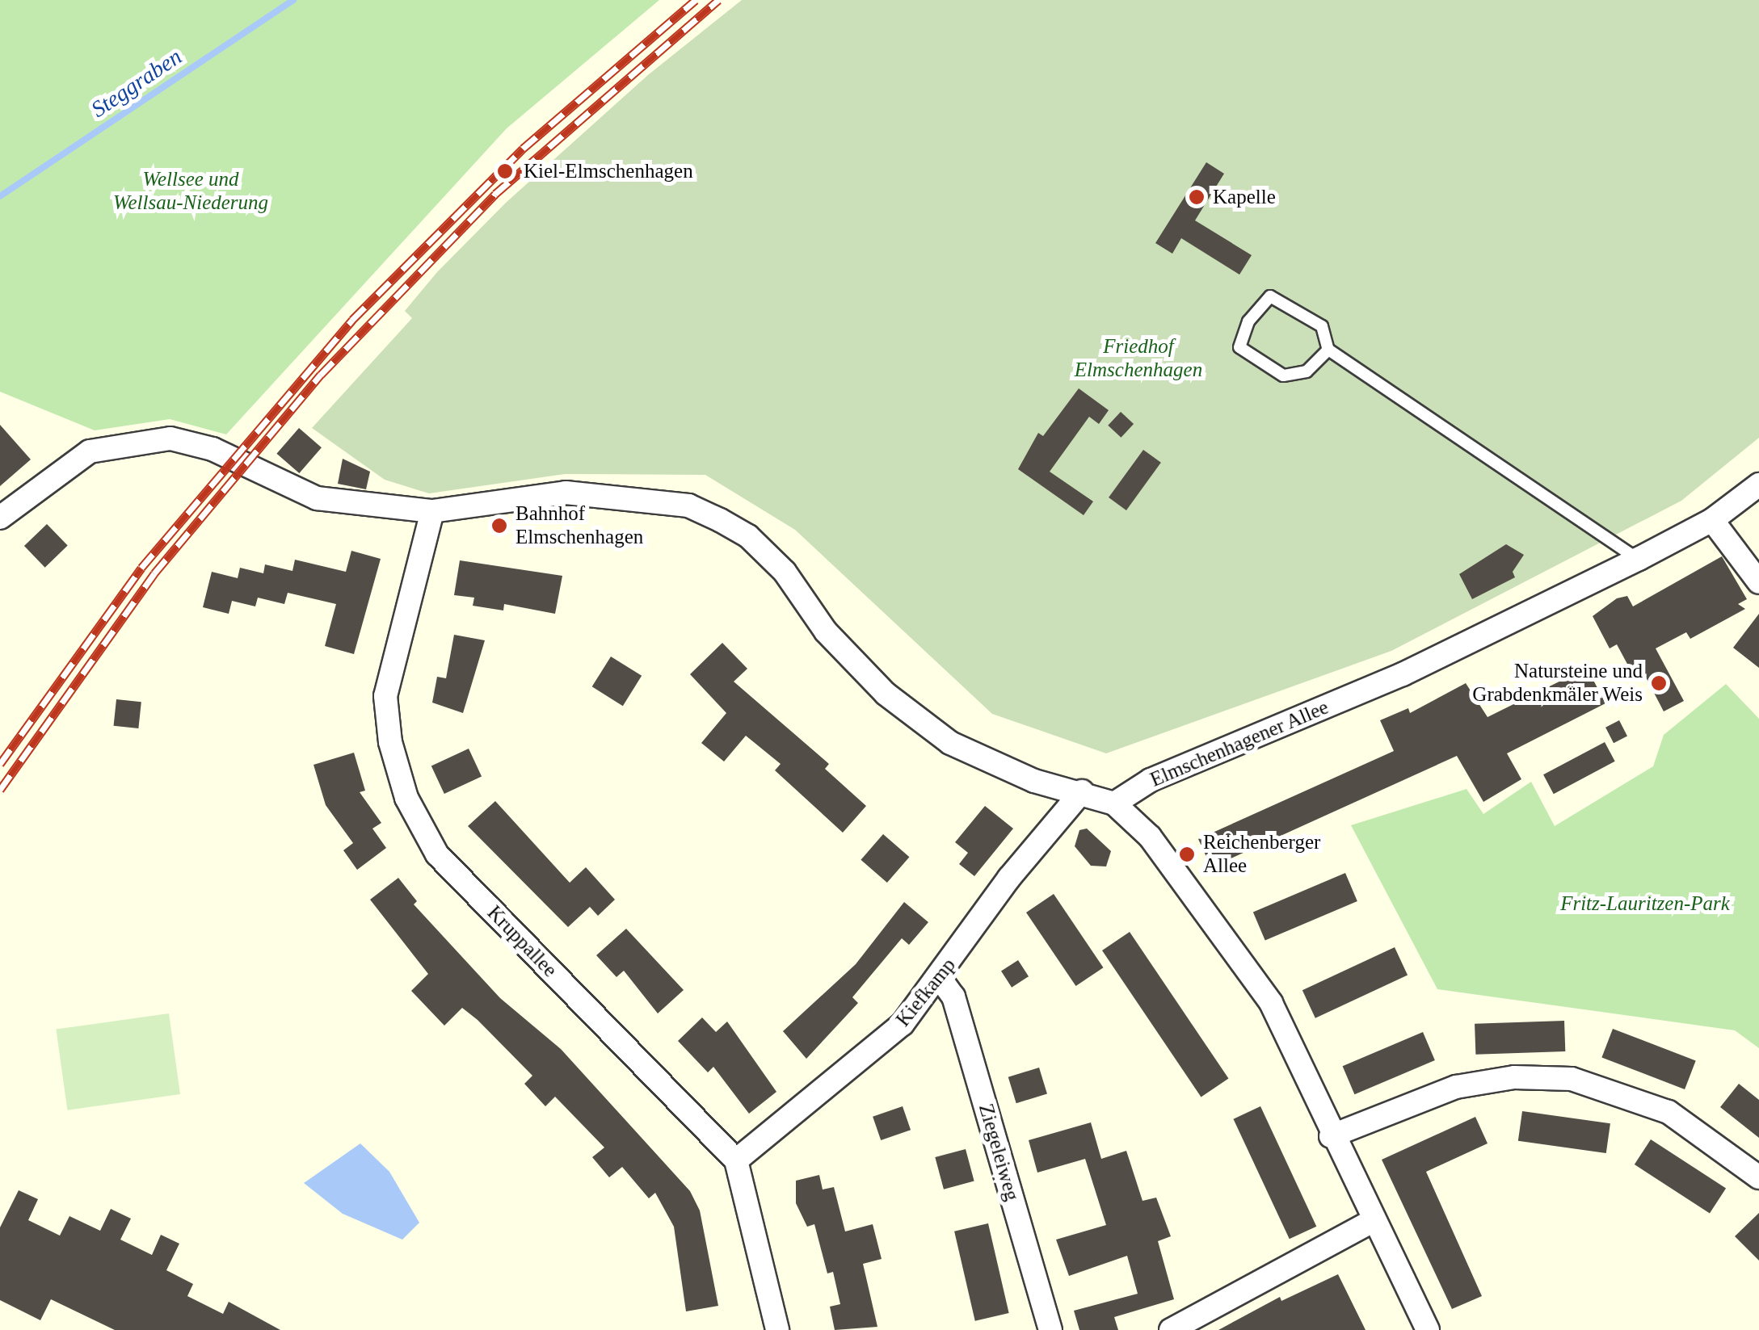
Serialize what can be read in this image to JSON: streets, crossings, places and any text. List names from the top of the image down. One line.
{"streets":{"street":["Elmschenhagener Allee","Kruppallee","Kiefkamp","Ziegeleiweg"]},"crossings":[["Kruppallee","Kiefkamp"],["Kiefkamp","Ziegeleiweg"]],"water":["Steggraben"],"parks":["Wellsee und Wellsau-Niederung","Friedhof Elmschenhagen","Fritz-Lauritzen-Park"],"places":["Kiel-Elmschenhagen","Kapelle","Bahnhof Elmschenhagen","Natursteine und Grabdenkmäler Weis","Reichenberger Allee"]}
